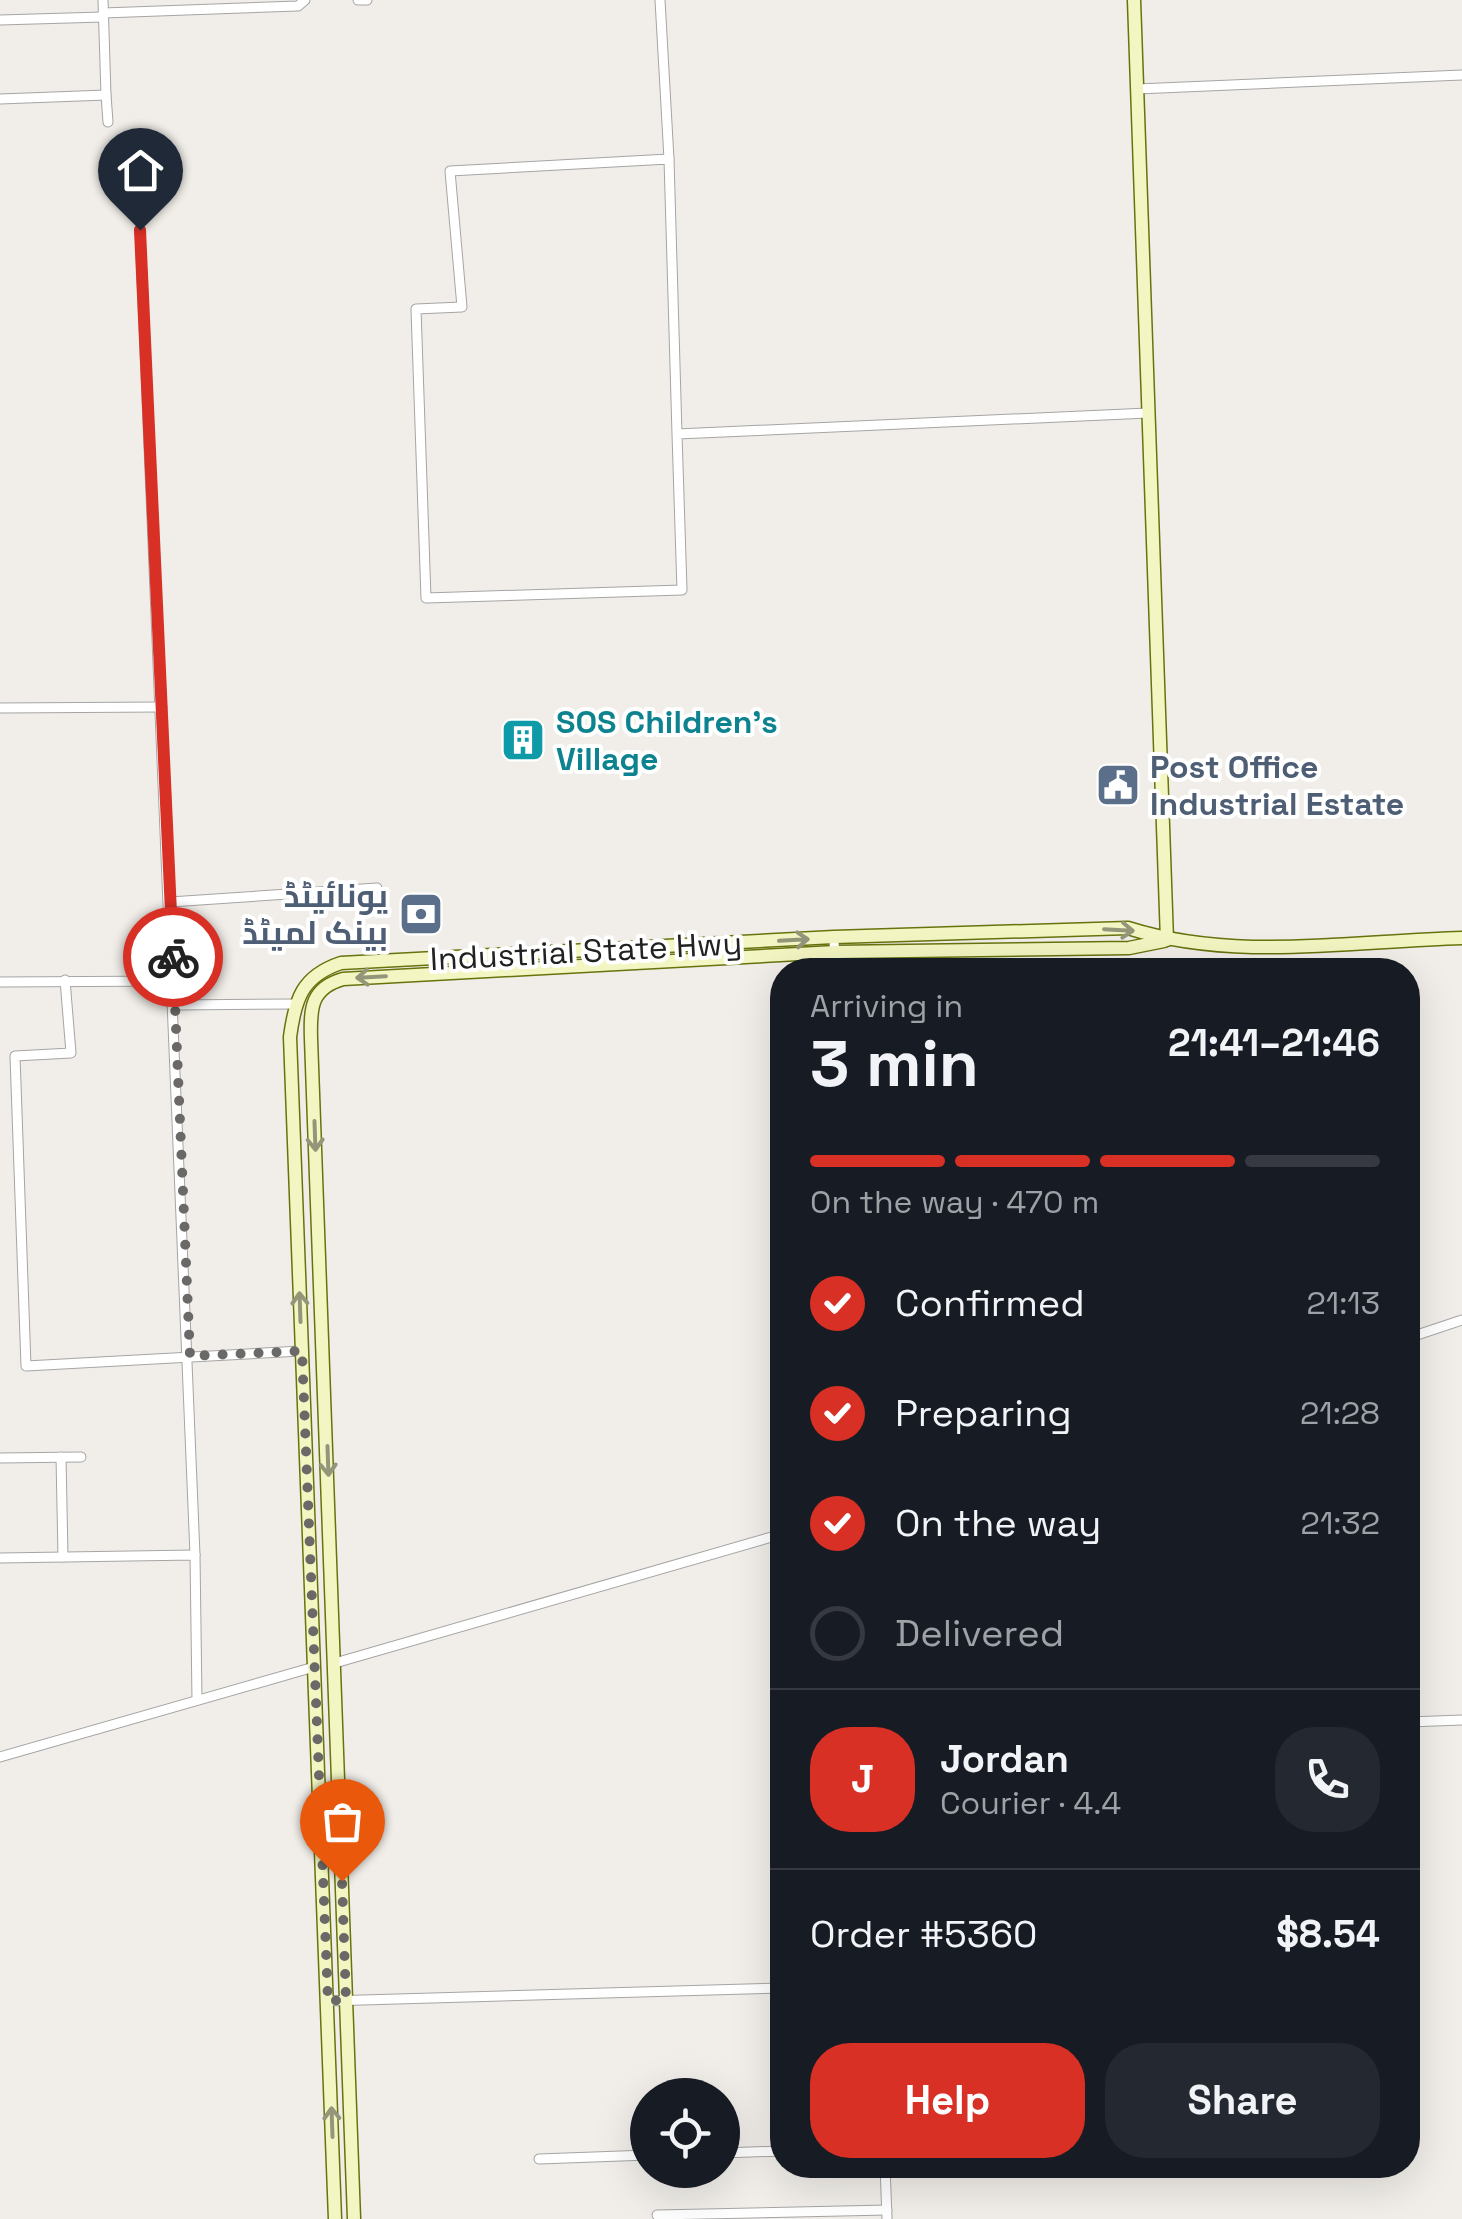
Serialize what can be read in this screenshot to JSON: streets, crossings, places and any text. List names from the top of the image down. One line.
{"streets":{"main road":["Industrial State Hwy"]},"places":{"building":["SOS Children's Village"],"public building":["Post Office Industrial Estate"],"bank":["یونائیٹڈ بینک لمیٹڈ"]},"page":{"heading":["3 min","Arriving in","21:41–21:46"],"panel":["Jordan","Courier · 4.4","Order #5360","$8.54"],"bar":"On the way · 470 m","list":[["Confirmed","21:13"],["Preparing","21:28"],["On the way","21:32"],"Delivered"],"round":"J","buttons":["Help","Share"]}}
